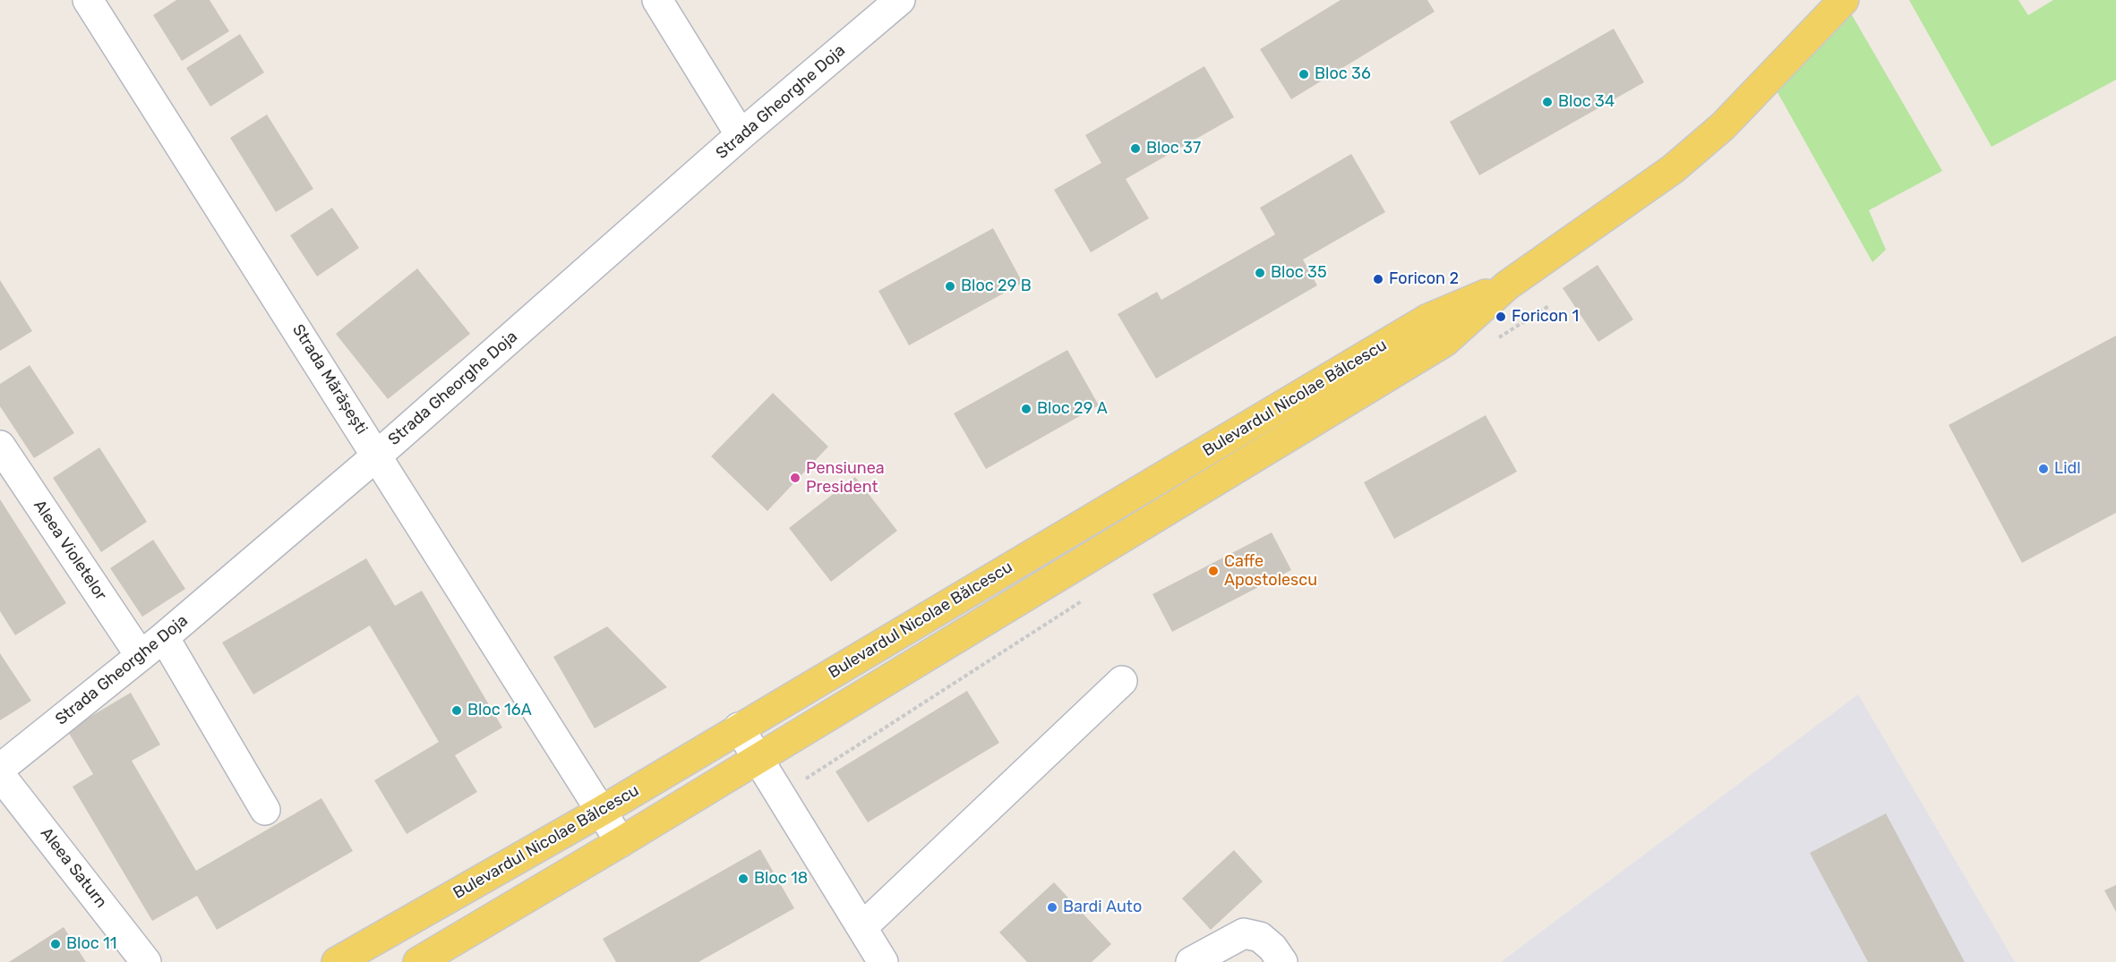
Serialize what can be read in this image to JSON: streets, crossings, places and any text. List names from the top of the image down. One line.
{"streets":{"main road":["Bulevardul Nicolae Bălcescu"],"street":["Strada Gheorghe Doja","Strada Mărășești","Aleea Violetelor","Aleea Saturn"]},"crossings":[["Strada Gheorghe Doja","Strada Mărășești"],["Strada Gheorghe Doja","Aleea Violetelor"],["Strada Mărășești","Bulevardul Nicolae Bălcescu"]],"places":["Bloc 36","Bloc 34","Bloc 37","Bloc 35","Foricon 2","Bloc 29 B","Foricon 1","Bloc 29 A","Lidl","Pensiunea President","Caffe Apostolescu","Bloc 16A","Bloc 18","Bardi Auto","Bloc 11"]}
